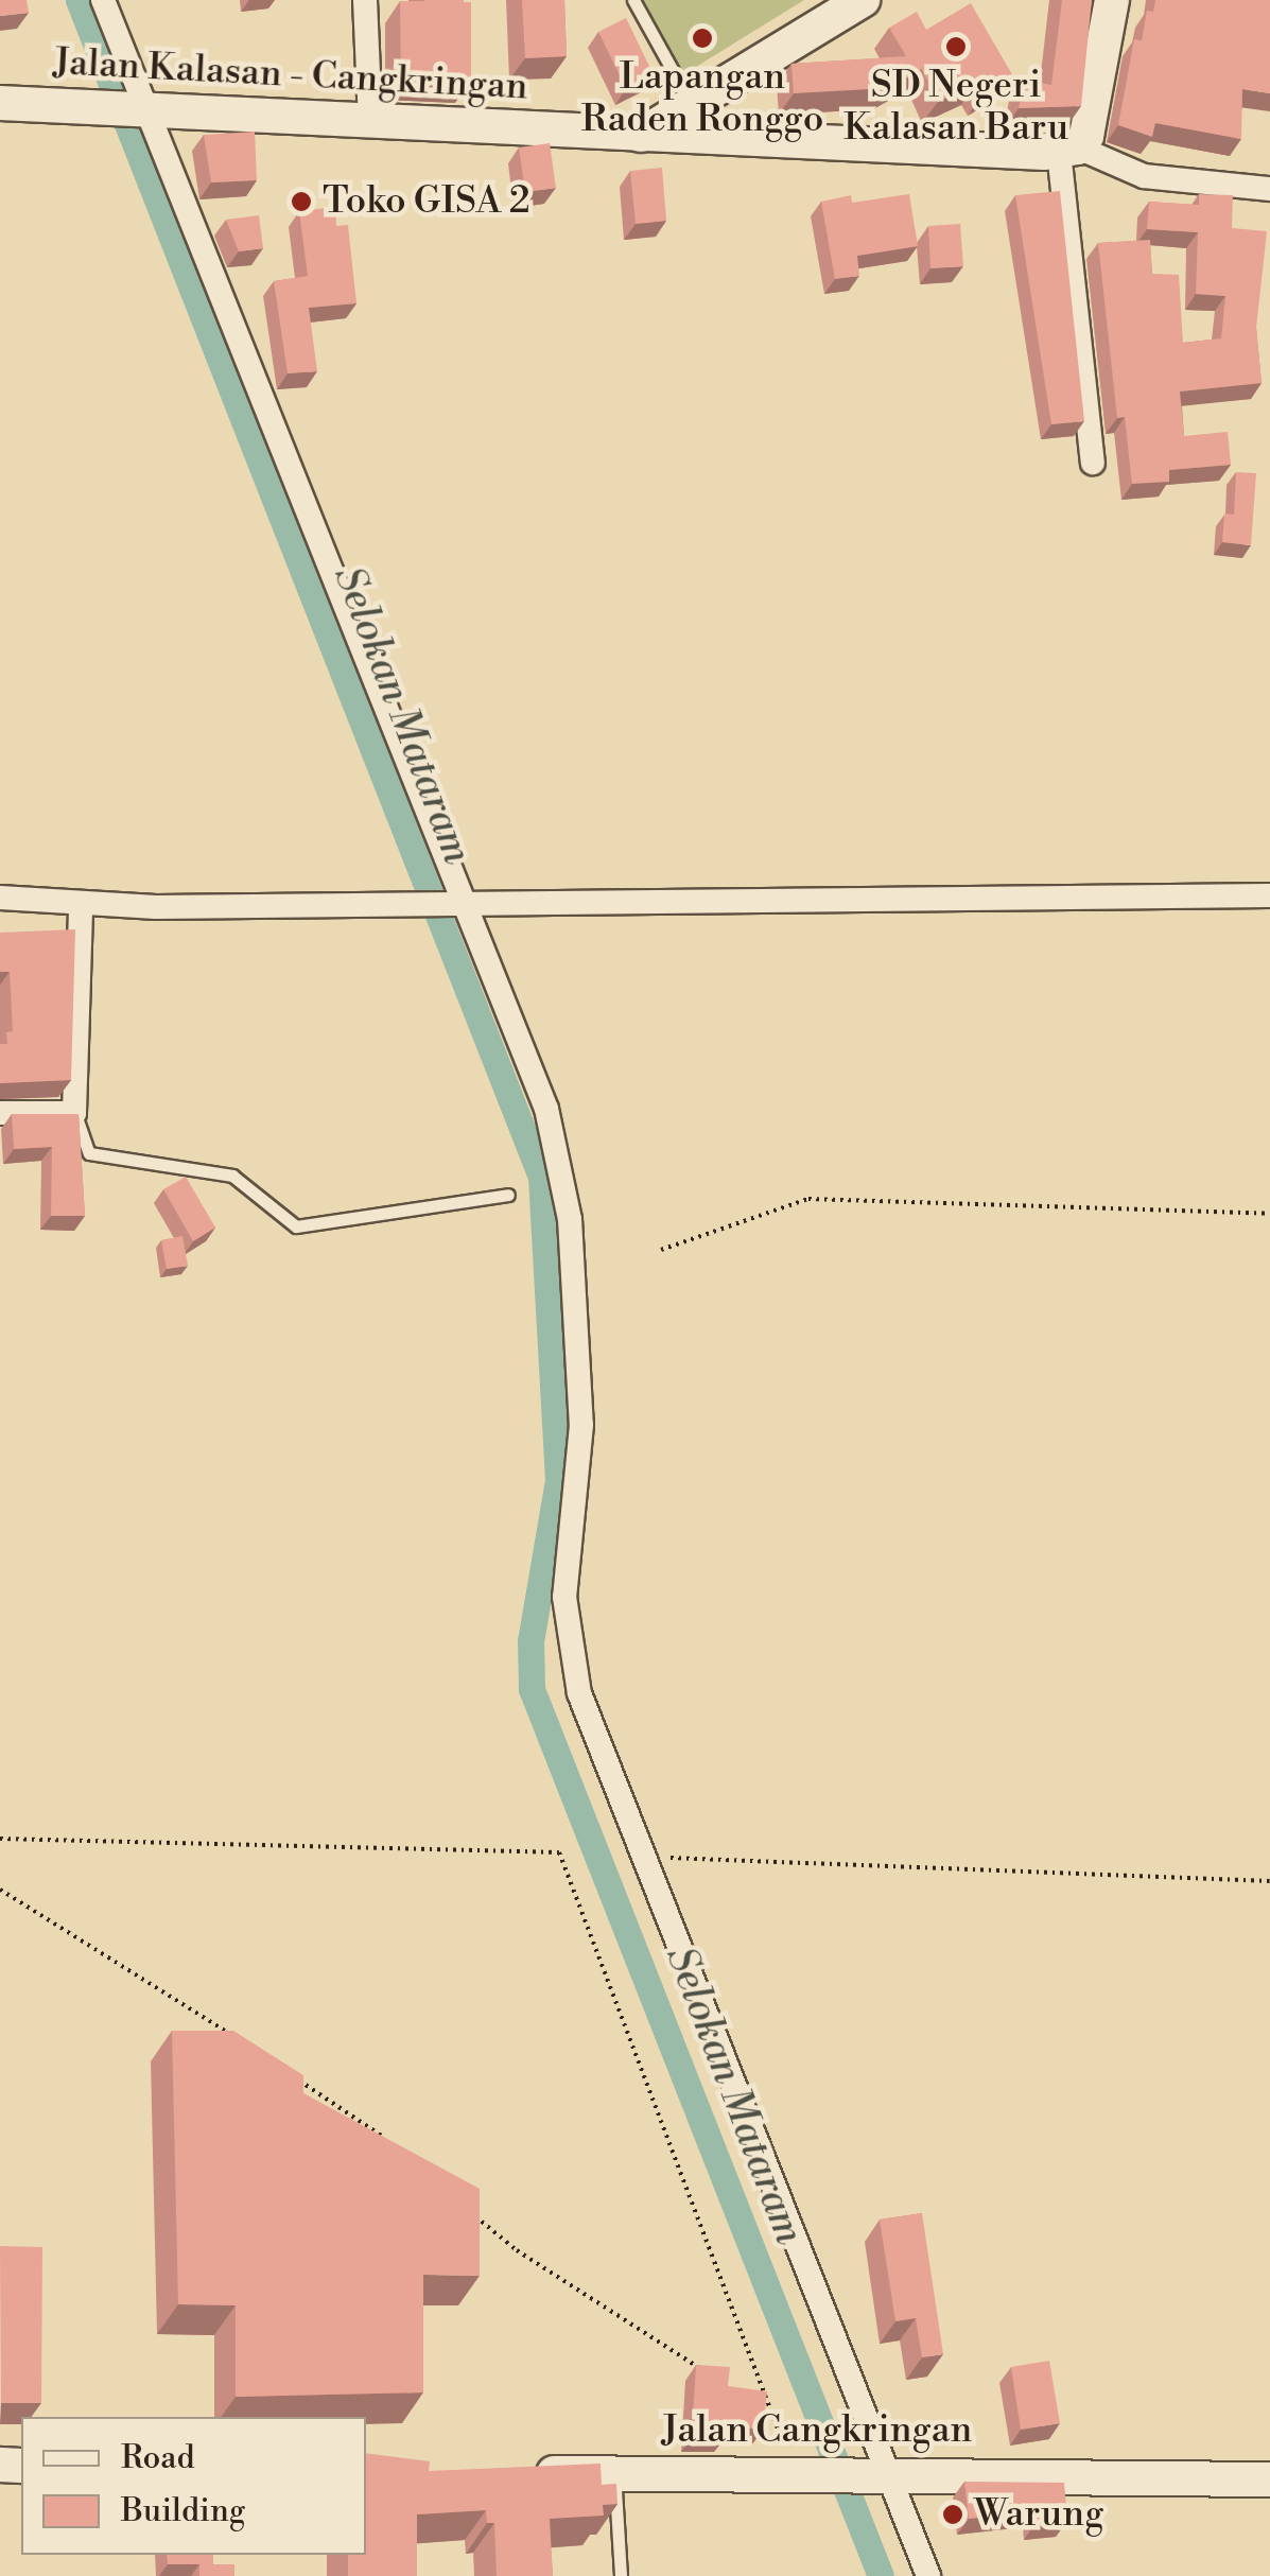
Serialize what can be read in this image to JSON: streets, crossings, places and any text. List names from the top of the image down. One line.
{"streets":{"main road":["Jalan Kalasan - Cangkringan","Jalan Cangkringan"]},"water":["Selokan Mataram"],"places":["Lapangan Raden Ronggo","SD Negeri Kalasan Baru","Toko GISA 2","Warung"],"legend":["Road","Building"]}
